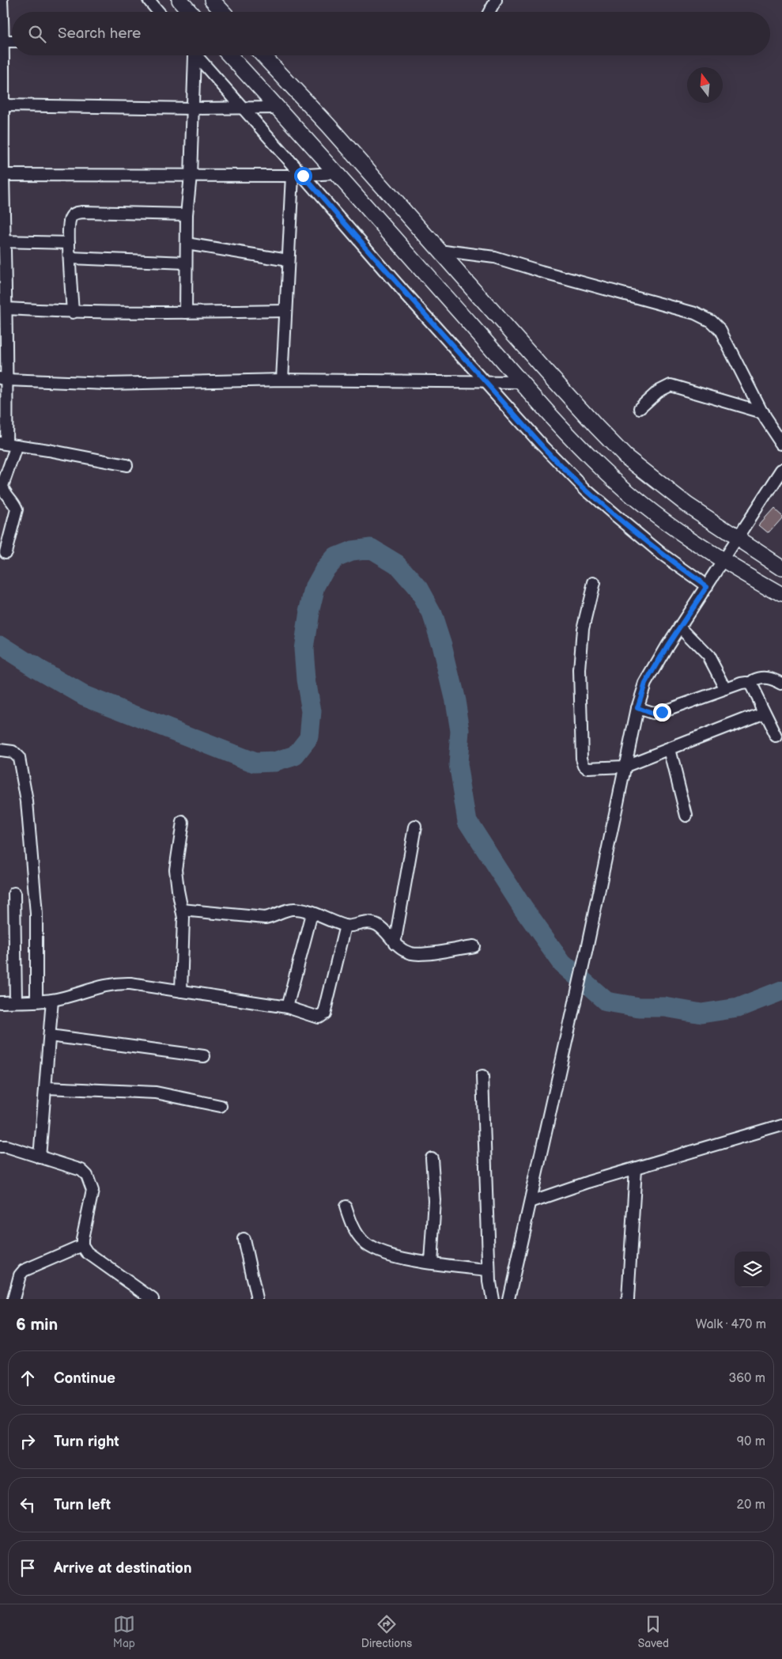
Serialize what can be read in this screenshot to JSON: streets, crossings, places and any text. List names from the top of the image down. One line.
{"north":"top","page":{"search":"Search here","heading":["6 min","Walk · 470 m"],"list":[["Continue","360 m"],["Turn right","90 m"],["Turn left","20 m"],"Arrive at destination"],"nav":["Map","Directions","Saved"]}}
